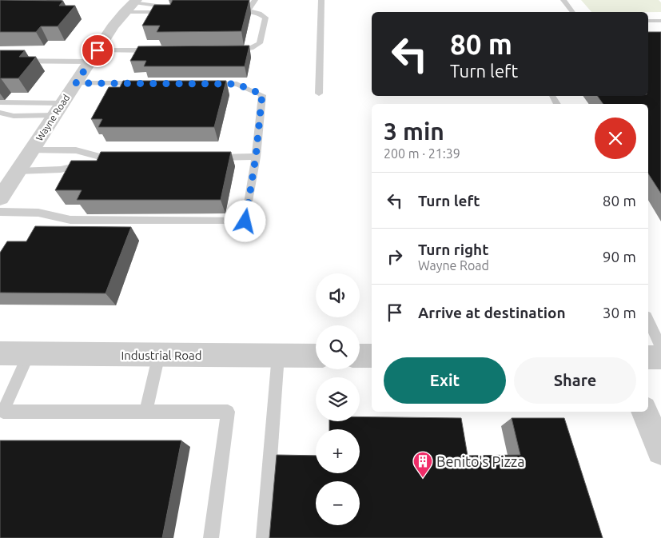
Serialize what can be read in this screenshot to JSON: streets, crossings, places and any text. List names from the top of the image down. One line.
{"streets":{"street":["Wayne Road","Industrial Road"]},"places":{"building":["Benito's Pizza"]},"page":{"turn":["80 m","Turn left"],"heading":["3 min","200 m · 21:39"],"list":[{"name":"Turn left","value":"80 m"},{"name":"Turn right","note":"Wayne Road","value":"90 m"},{"name":"Arrive at destination","value":"30 m"}],"map_buttons":["+","−"],"buttons":["Exit","Share"]}}
